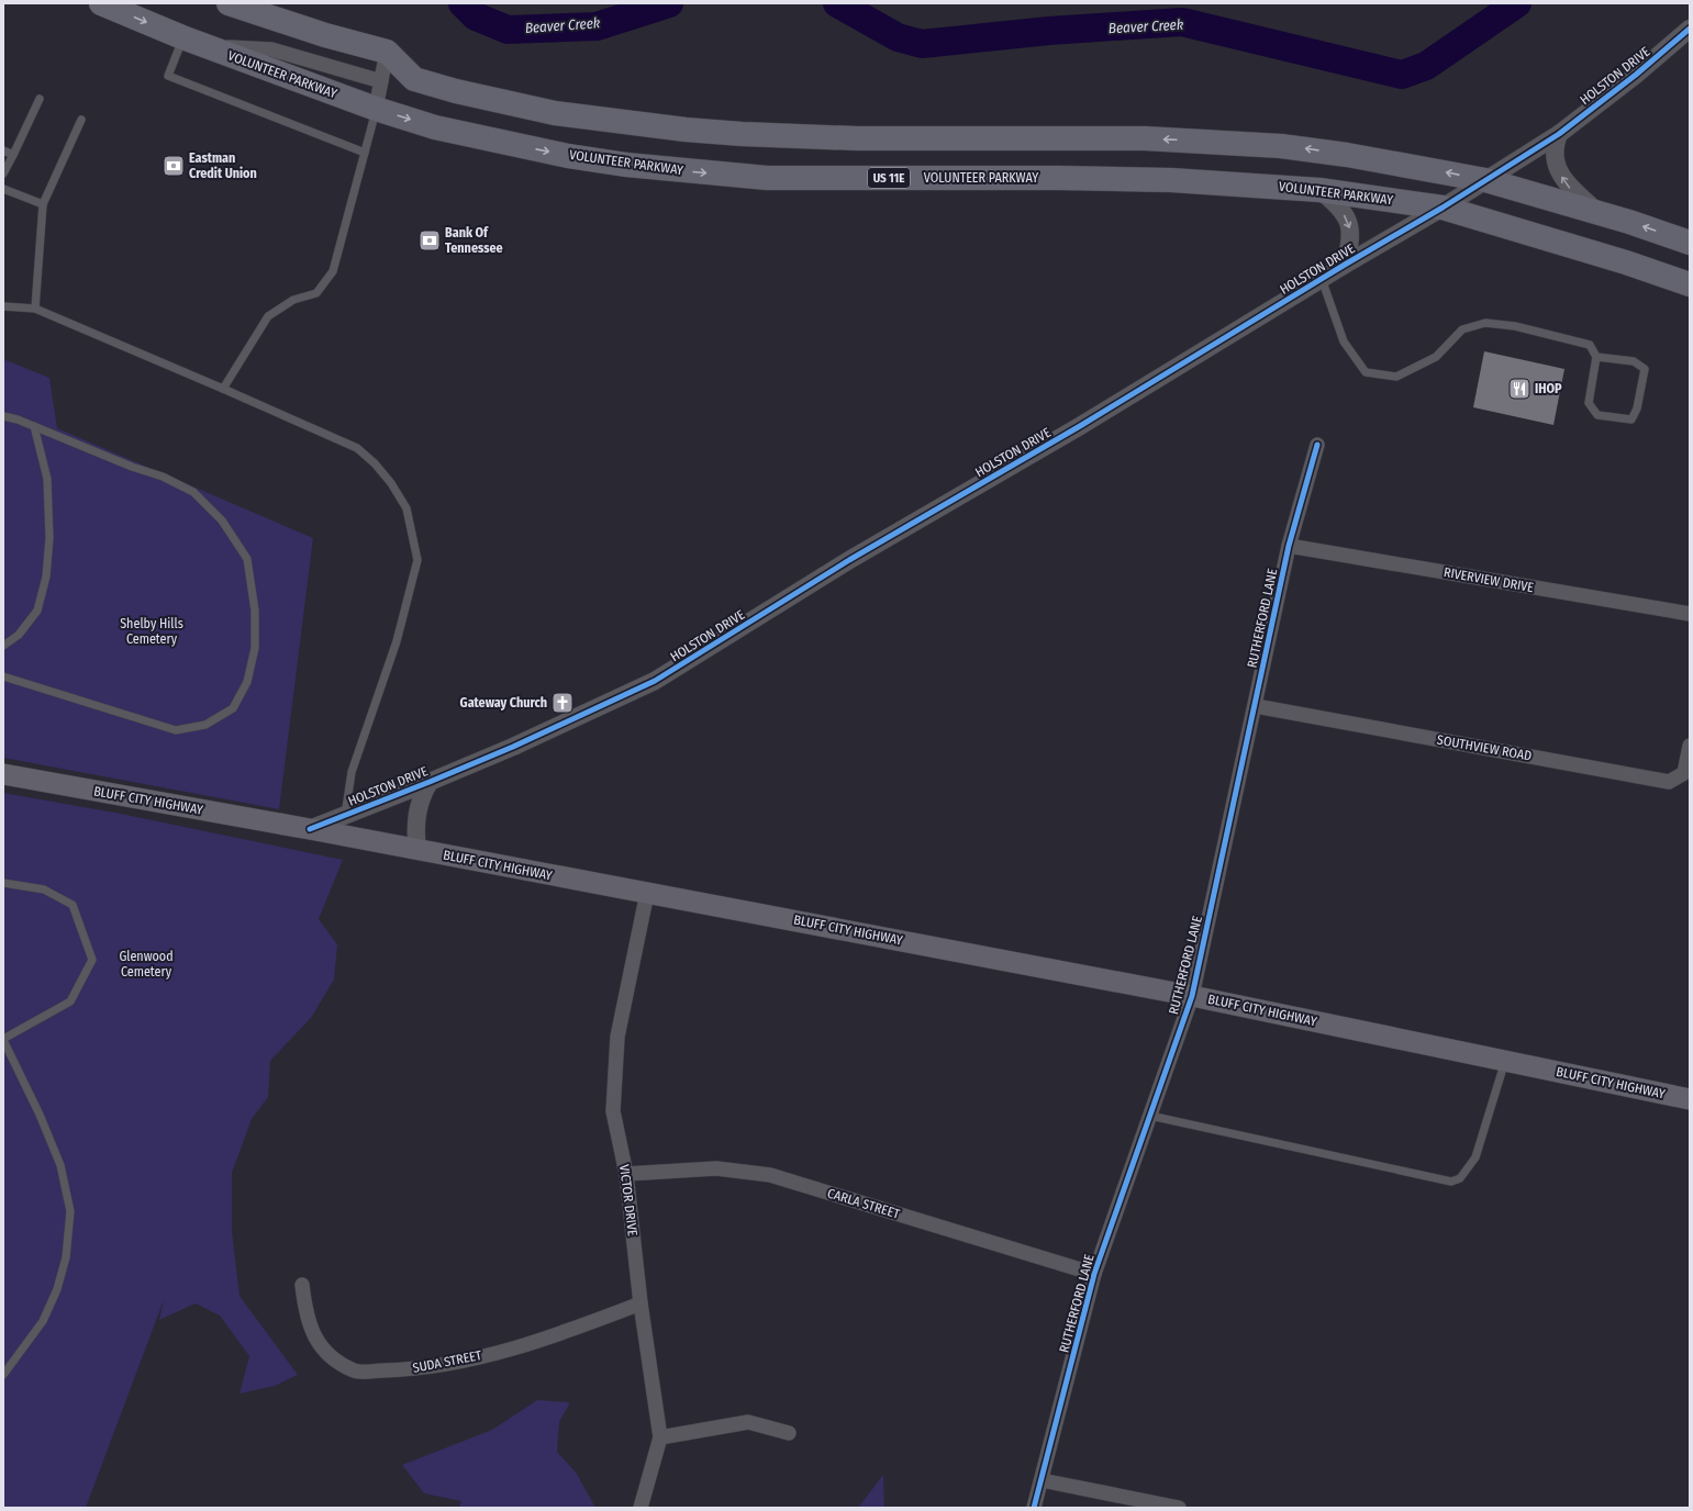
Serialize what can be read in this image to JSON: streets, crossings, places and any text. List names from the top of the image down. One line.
{"streets":{"highway":["VOLUNTEER PARKWAY","US 11E"],"main road":["BLUFF CITY HIGHWAY"],"street":["HOLSTON DRIVE","RIVERVIEW DRIVE","RUTHERFORD LANE","SOUTHVIEW ROAD","VICTOR DRIVE","CARLA STREET","SUDA STREET"]},"crossings":[["VOLUNTEER PARKWAY","HOLSTON DRIVE"],["HOLSTON DRIVE","BLUFF CITY HIGHWAY"],["RIVERVIEW DRIVE","RUTHERFORD LANE"],["RUTHERFORD LANE","SOUTHVIEW ROAD"],["RUTHERFORD LANE","BLUFF CITY HIGHWAY"],["RUTHERFORD LANE","CARLA STREET"],["BLUFF CITY HIGHWAY","VICTOR DRIVE"],["VICTOR DRIVE","CARLA STREET"],["VICTOR DRIVE","SUDA STREET"]],"water":["Beaver Creek"],"parks":["Shelby Hills Cemetery","Glenwood Cemetery"],"places":{"bank":["Eastman Credit Union","Bank Of Tennessee"],"restaurant":["IHOP"],"church":["Gateway Church"]}}
